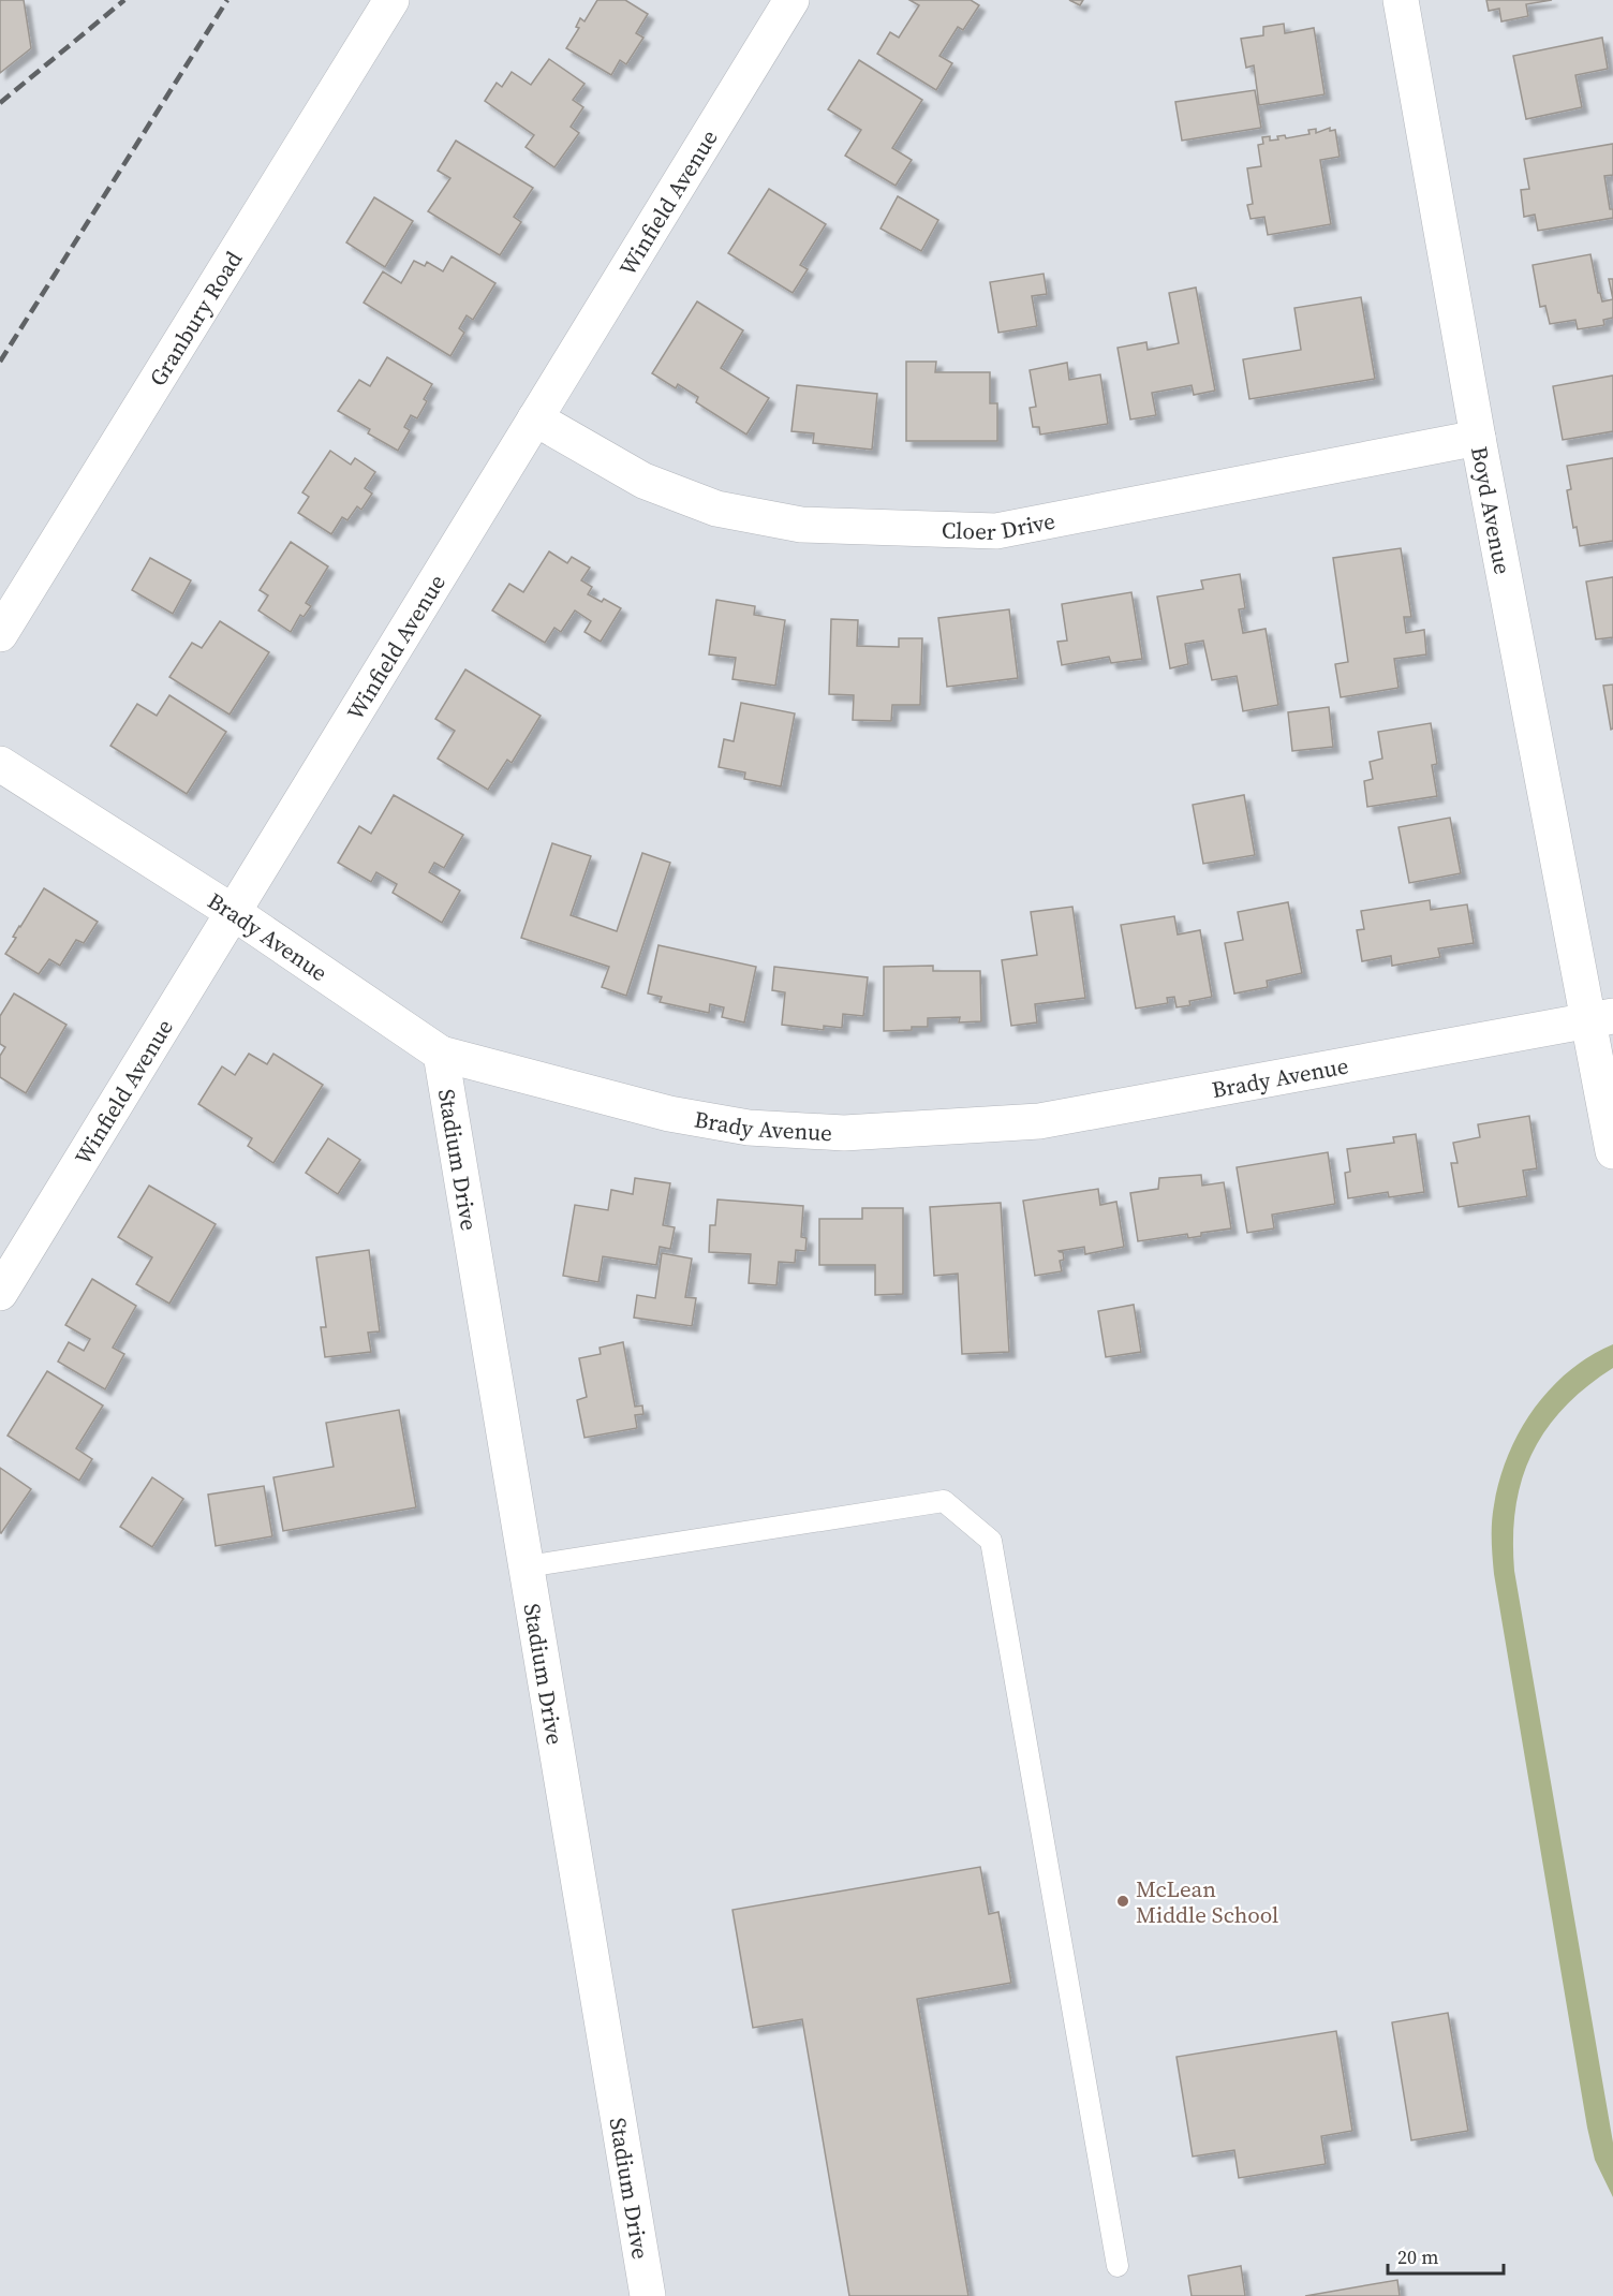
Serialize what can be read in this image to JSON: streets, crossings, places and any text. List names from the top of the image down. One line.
{"streets":{"street":["Winfield Avenue","Granbury Road","Boyd Avenue","Cloer Drive","Brady Avenue","Stadium Drive"]},"crossings":[["Winfield Avenue","Cloer Drive"],["Winfield Avenue","Brady Avenue"],["Boyd Avenue","Cloer Drive"],["Boyd Avenue","Brady Avenue"],["Brady Avenue","Stadium Drive"]],"places":["McLean Middle School"],"scale_bar":"20 m"}
